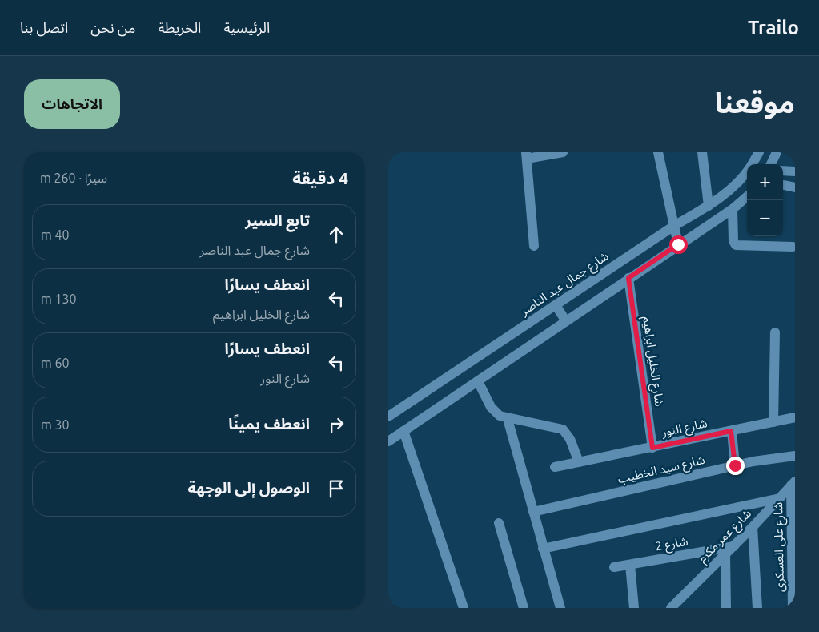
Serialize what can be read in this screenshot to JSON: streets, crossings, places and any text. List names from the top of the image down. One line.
{"streets":{"street":["شارع جمال عبد الناصر","شارع الخليل ابراهيم","شارع النور","شارع سيد الخطيب","شارع عمر مكرم","شارع 2","شارع على العسكرى"]},"crossings":[["شارع الخليل ابراهيم","شارع النور"],["شارع عمر مكرم","شارع 2"],["شارع عمر مكرم","شارع على العسكرى"]],"page":{"header":"Trailo","nav":["الرئيسية","الخريطة","من نحن","اتصل بنا"],"title":"موقعنا","buttons":"الاتجاهات","heading":["4 دقيقة","سيرًا · 260 m"],"map_buttons":["+","−"],"list":[["تابع السير","شارع جمال عبد الناصر","40 m"],["انعطف يسارًا","شارع الخليل ابراهيم","130 m"],["انعطف يسارًا","شارع النور","60 m"],["انعطف يمينًا","30 m"],"الوصول إلى الوجهة"]}}
